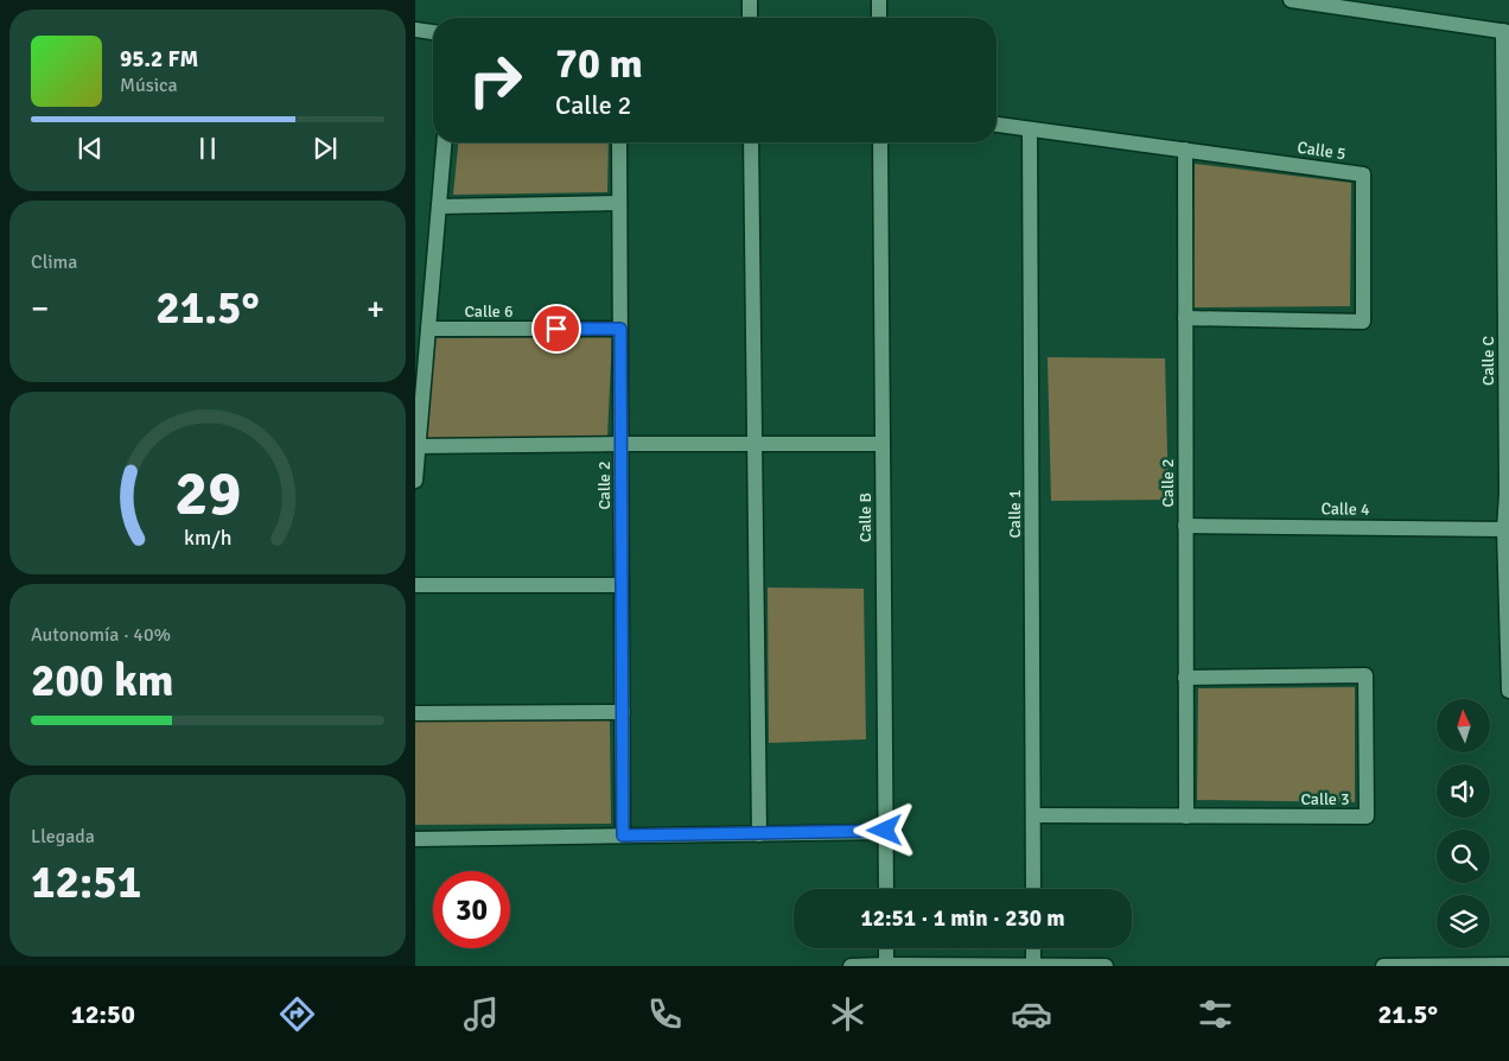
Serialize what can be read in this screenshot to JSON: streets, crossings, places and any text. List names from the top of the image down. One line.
{"streets":{"street":["Calle 5","Calle 6","Calle C","Calle 2","Calle 4","Calle 1","Calle B","Calle 3"]},"crossings":[["Calle 5","Calle 2"],["Calle 5","Calle 1"],["Calle 6","Calle 2"],["Calle C","Calle 4"],["Calle 2","Calle 4"],["Calle 2","Calle 3"],["Calle 1","Calle 3"]],"north":"top","page":{"turn":["70 m","Calle 2"],"song":["95.2 FM","Música"],"tile":["Clima",["Autonomía · 40%","200 km"],["Llegada","12:51"]],"heat":["−","21.5°","+"],"limit":"30","trip":"12:51 · 1 min · 230 m","tabs":["12:50","21.5°"],"gauge":["29","km/h"]}}
